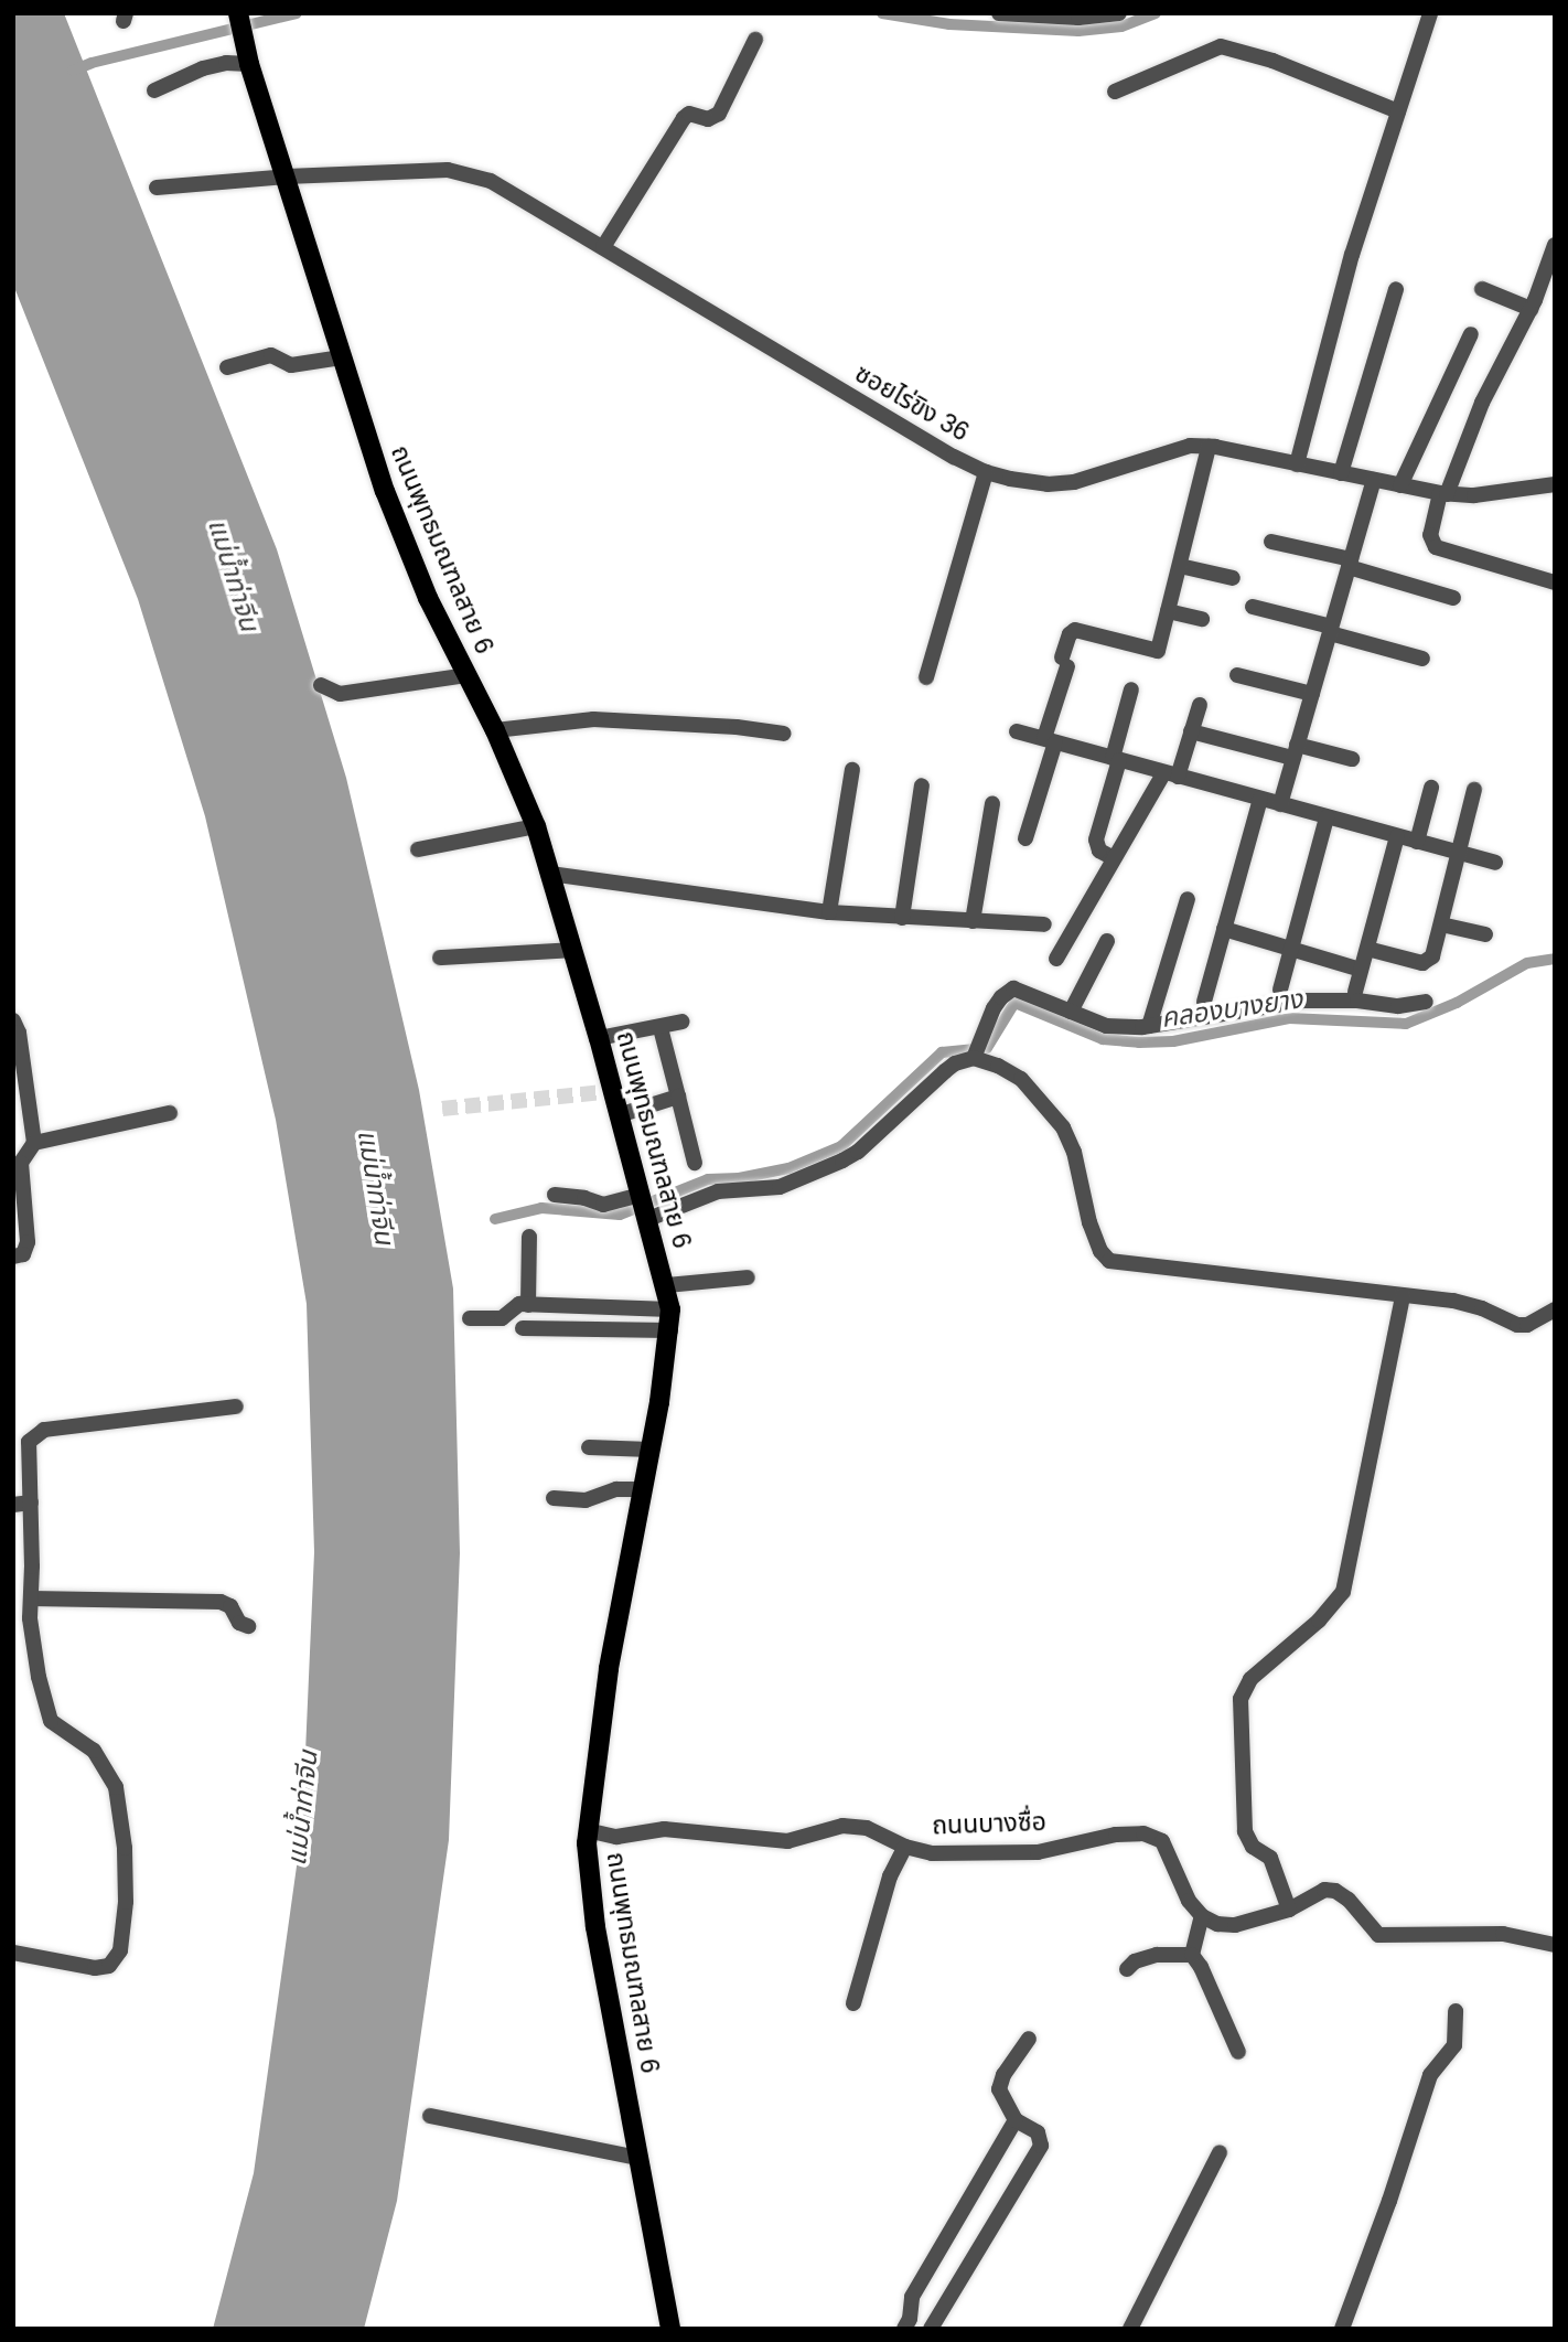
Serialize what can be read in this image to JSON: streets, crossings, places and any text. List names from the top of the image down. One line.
{"streets":{"main road":["ถนนพุทธมณฑลสาย 6"],"street":["ซอยไร่ขิง 36","ถนนบางซื่อ"]},"crossings":[["ซอยไร่ขิง 36","ถนนพุทธมณฑลสาย 6"],["ถนนพุทธมณฑลสาย 6","ถนนบางซื่อ"]],"water":["แม่น้ำท่าจีน","คลองบางยาง"]}
